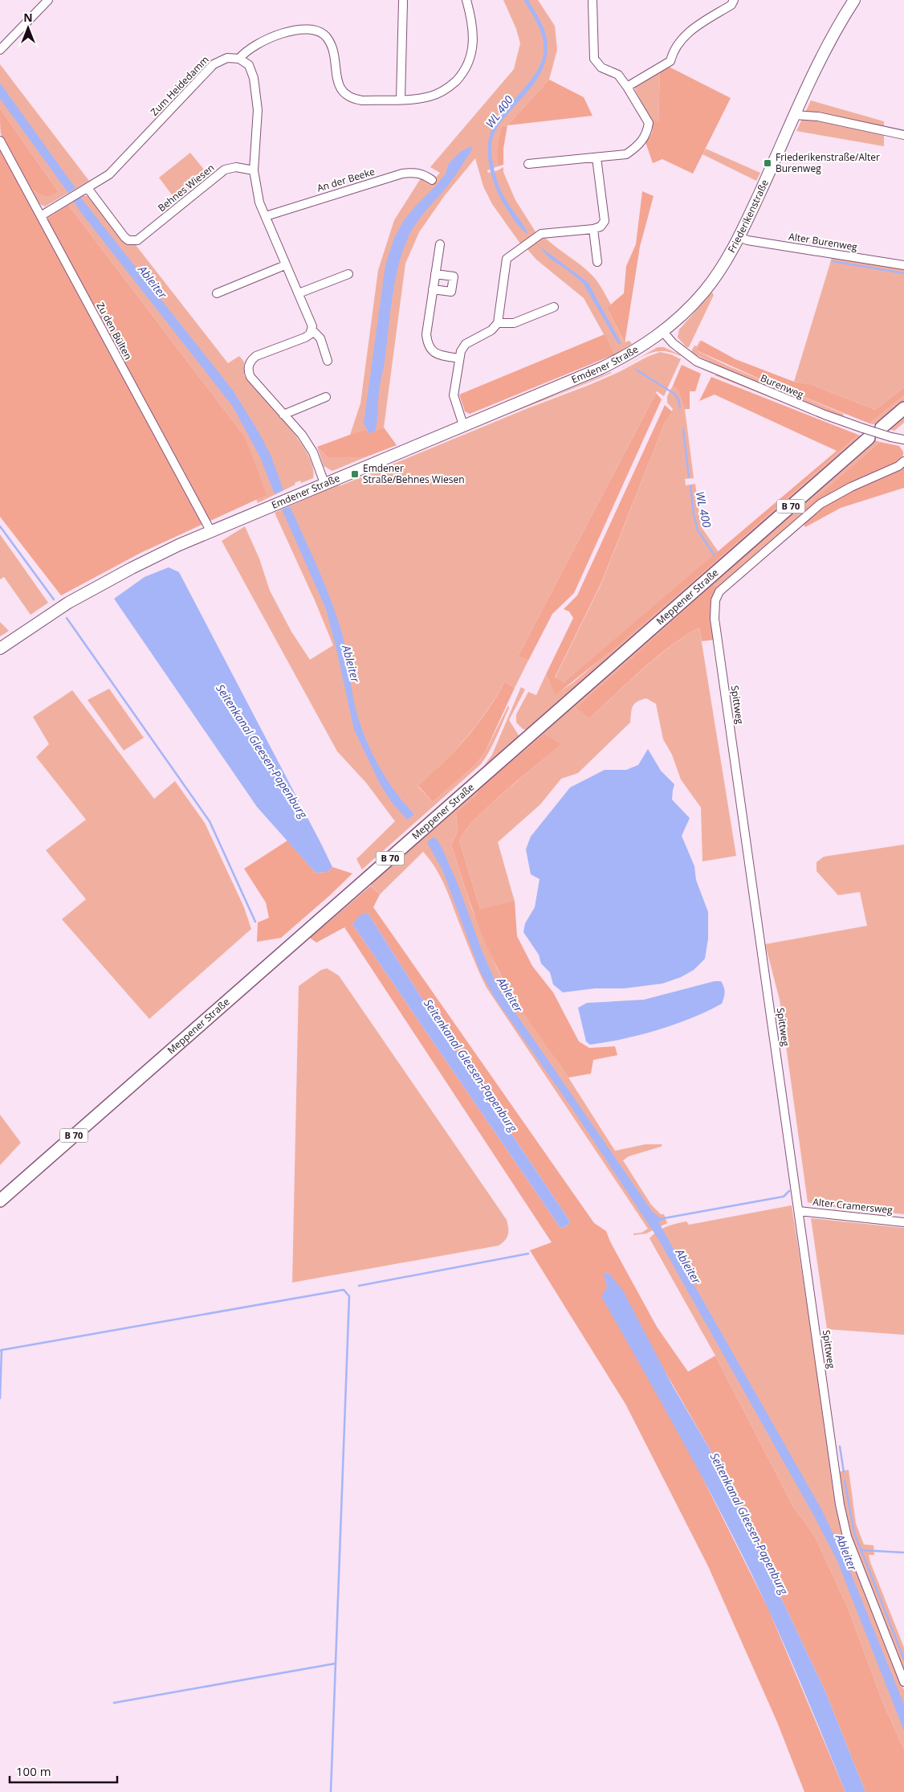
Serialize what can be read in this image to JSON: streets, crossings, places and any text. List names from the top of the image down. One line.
{"streets":{"main road":["B 70","Meppener Straße"],"street":["Zum Heidedamm","An der Beeke","Behnes Wiesen","Friederikenstraße","Alter Burenweg","Zu den Bülten","Emdener Straße","Burenweg","Spittweg","Alter Cramersweg"]},"crossings":[["Zum Heidedamm","Behnes Wiesen"],["Zum Heidedamm","Zu den Bülten"],["Friederikenstraße","Alter Burenweg"],["Friederikenstraße","Emdener Straße"],["Friederikenstraße","Burenweg"],["Zu den Bülten","Emdener Straße"],["Emdener Straße","Burenweg"],["Burenweg","Meppener Straße"],["Spittweg","Alter Cramersweg"]],"water":["WL 400","Ableiter","Seitenkanal Gleesen-Papenburg"],"places":{"transit":["Friederikenstraße/Alter Burenweg","Emdener Straße/Behnes Wiesen"]},"scale_bar":"100 m","north":"top"}
